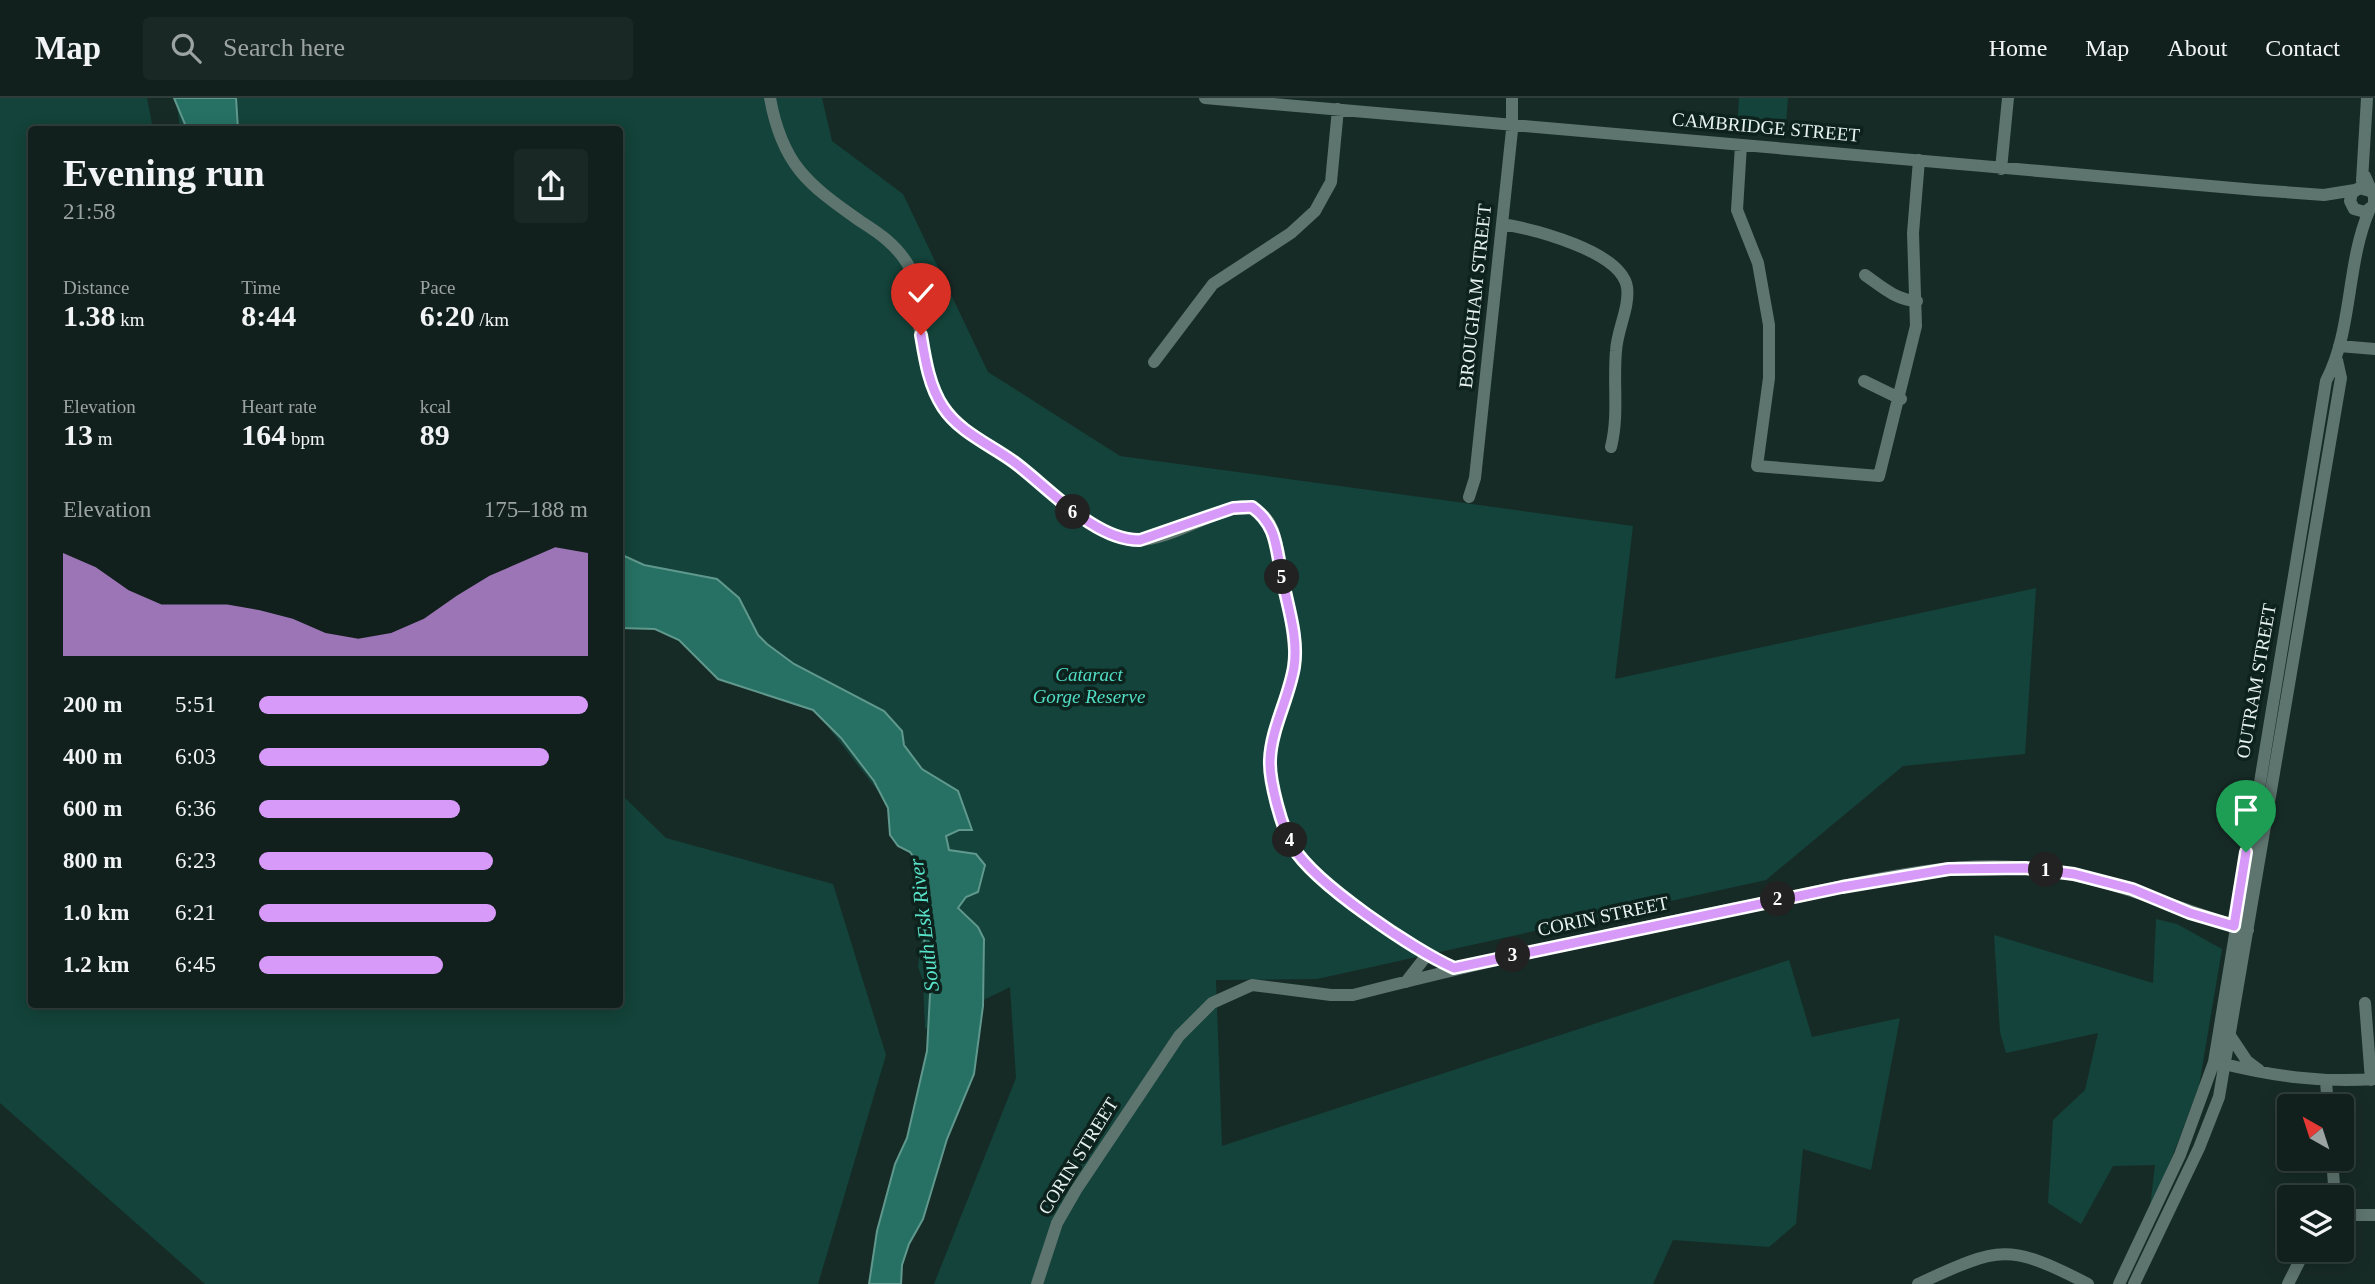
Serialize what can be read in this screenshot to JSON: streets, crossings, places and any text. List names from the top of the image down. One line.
{"streets":{"street":["CAMBRIDGE STREET","BROUGHAM STREET","OUTRAM STREET","CORIN STREET"]},"crossings":[["CAMBRIDGE STREET","BROUGHAM STREET"],["CAMBRIDGE STREET","OUTRAM STREET"],["OUTRAM STREET","CORIN STREET"]],"water":["South Esk River"],"parks":["Cataract Gorge Reserve"],"north":"top left","page":{"header":"Map","search":"Search here","nav":["Home","Map","About","Contact"],"heading":["Evening run","21:58"],"stats":[["Distance","1.38 km"],["Time","8:44"],["Pace","6:20 /km"],["Elevation","13 m"],["Heart rate","164 bpm"],["kcal","89"]],"chart":["Elevation","175–188 m"],"pins":["6","5","4","1","2","3"],"list":[{"name":"200 m","note":"5:51"},{"name":"400 m","note":"6:03"},{"name":"600 m","note":"6:36"},{"name":"800 m","note":"6:23"},{"name":"1.0 km","note":"6:21"},{"name":"1.2 km","note":"6:45"}]}}
